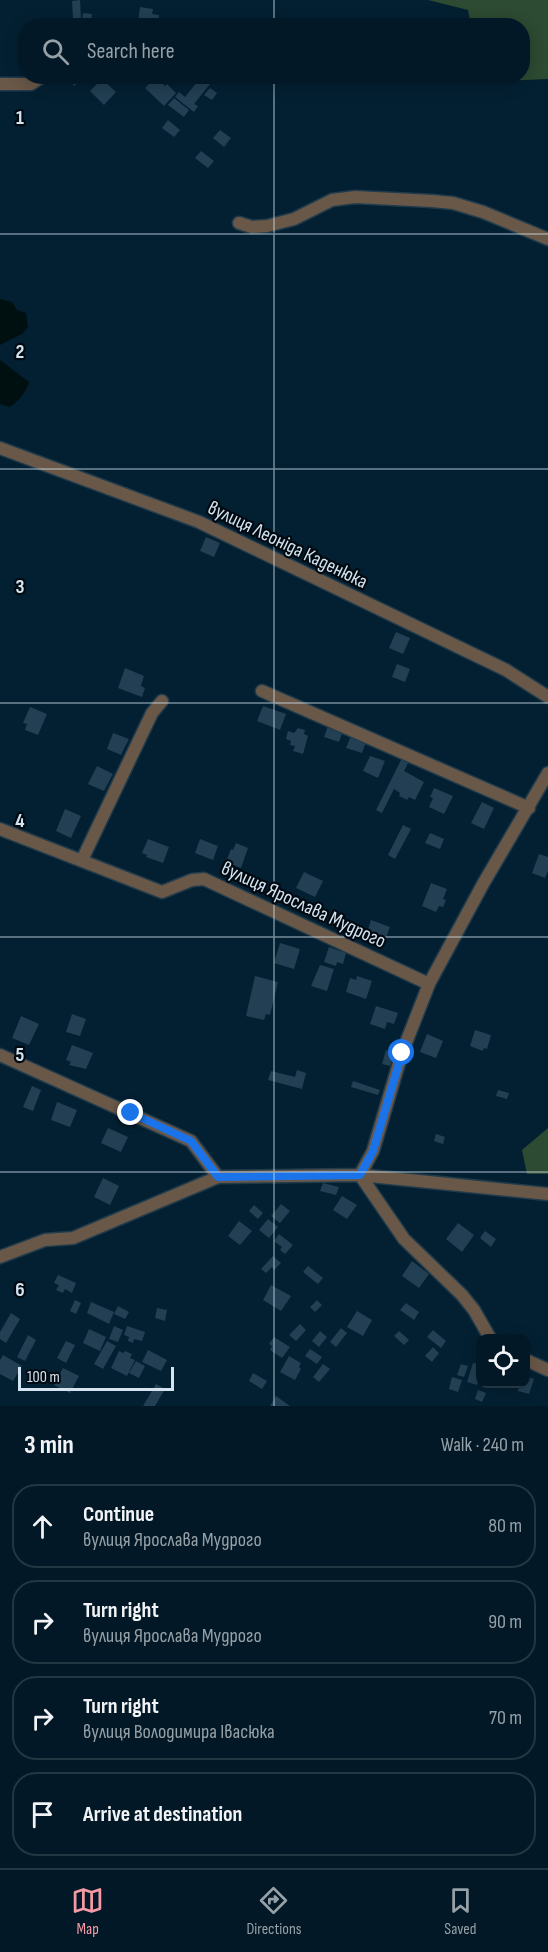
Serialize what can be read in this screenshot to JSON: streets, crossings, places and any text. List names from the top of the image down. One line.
{"streets":{"street":["вулиця Леоніда Каденюка","вулиця Ярослава Мудрого"]},"scale_bar":"100 m","page":{"search":"Search here","scale":"100 m","heading":["3 min","Walk · 240 m"],"list":[["Continue","вулиця Ярослава Мудрого","80 m"],["Turn right","вулиця Ярослава Мудрого","90 m"],["Turn right","вулиця Володимира Івасюка","70 m"],"Arrive at destination"],"nav":["Map","Directions","Saved"]},"grid":{"rows":["1","2","3","4","5","6"]}}
